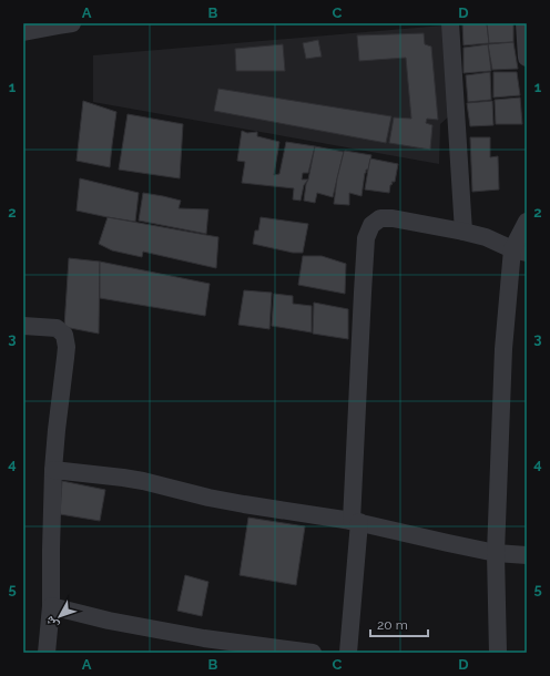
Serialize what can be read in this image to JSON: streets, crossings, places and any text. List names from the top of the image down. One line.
{"scale_bar":"20 m","north":"bottom left","grid":{"columns":["A","B","C","D"],"rows":["1","2","3","4","5"]}}
